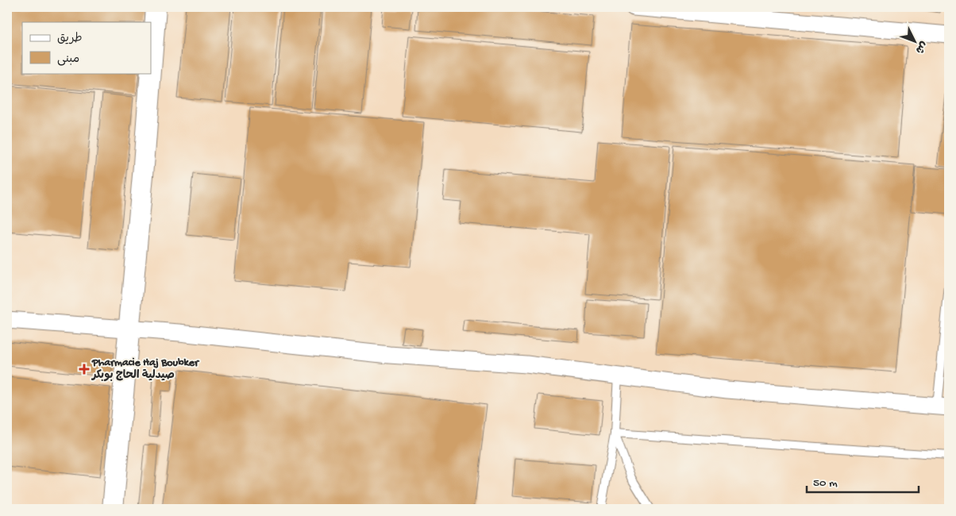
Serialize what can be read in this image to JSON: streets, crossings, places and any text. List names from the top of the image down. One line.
{"places":{"health":["Pharmacie Haj Boubker صيدلية الحاج بوبكر"]},"legend":["طريق","مبنى"],"scale_bar":"50 m","north":"bottom right"}
